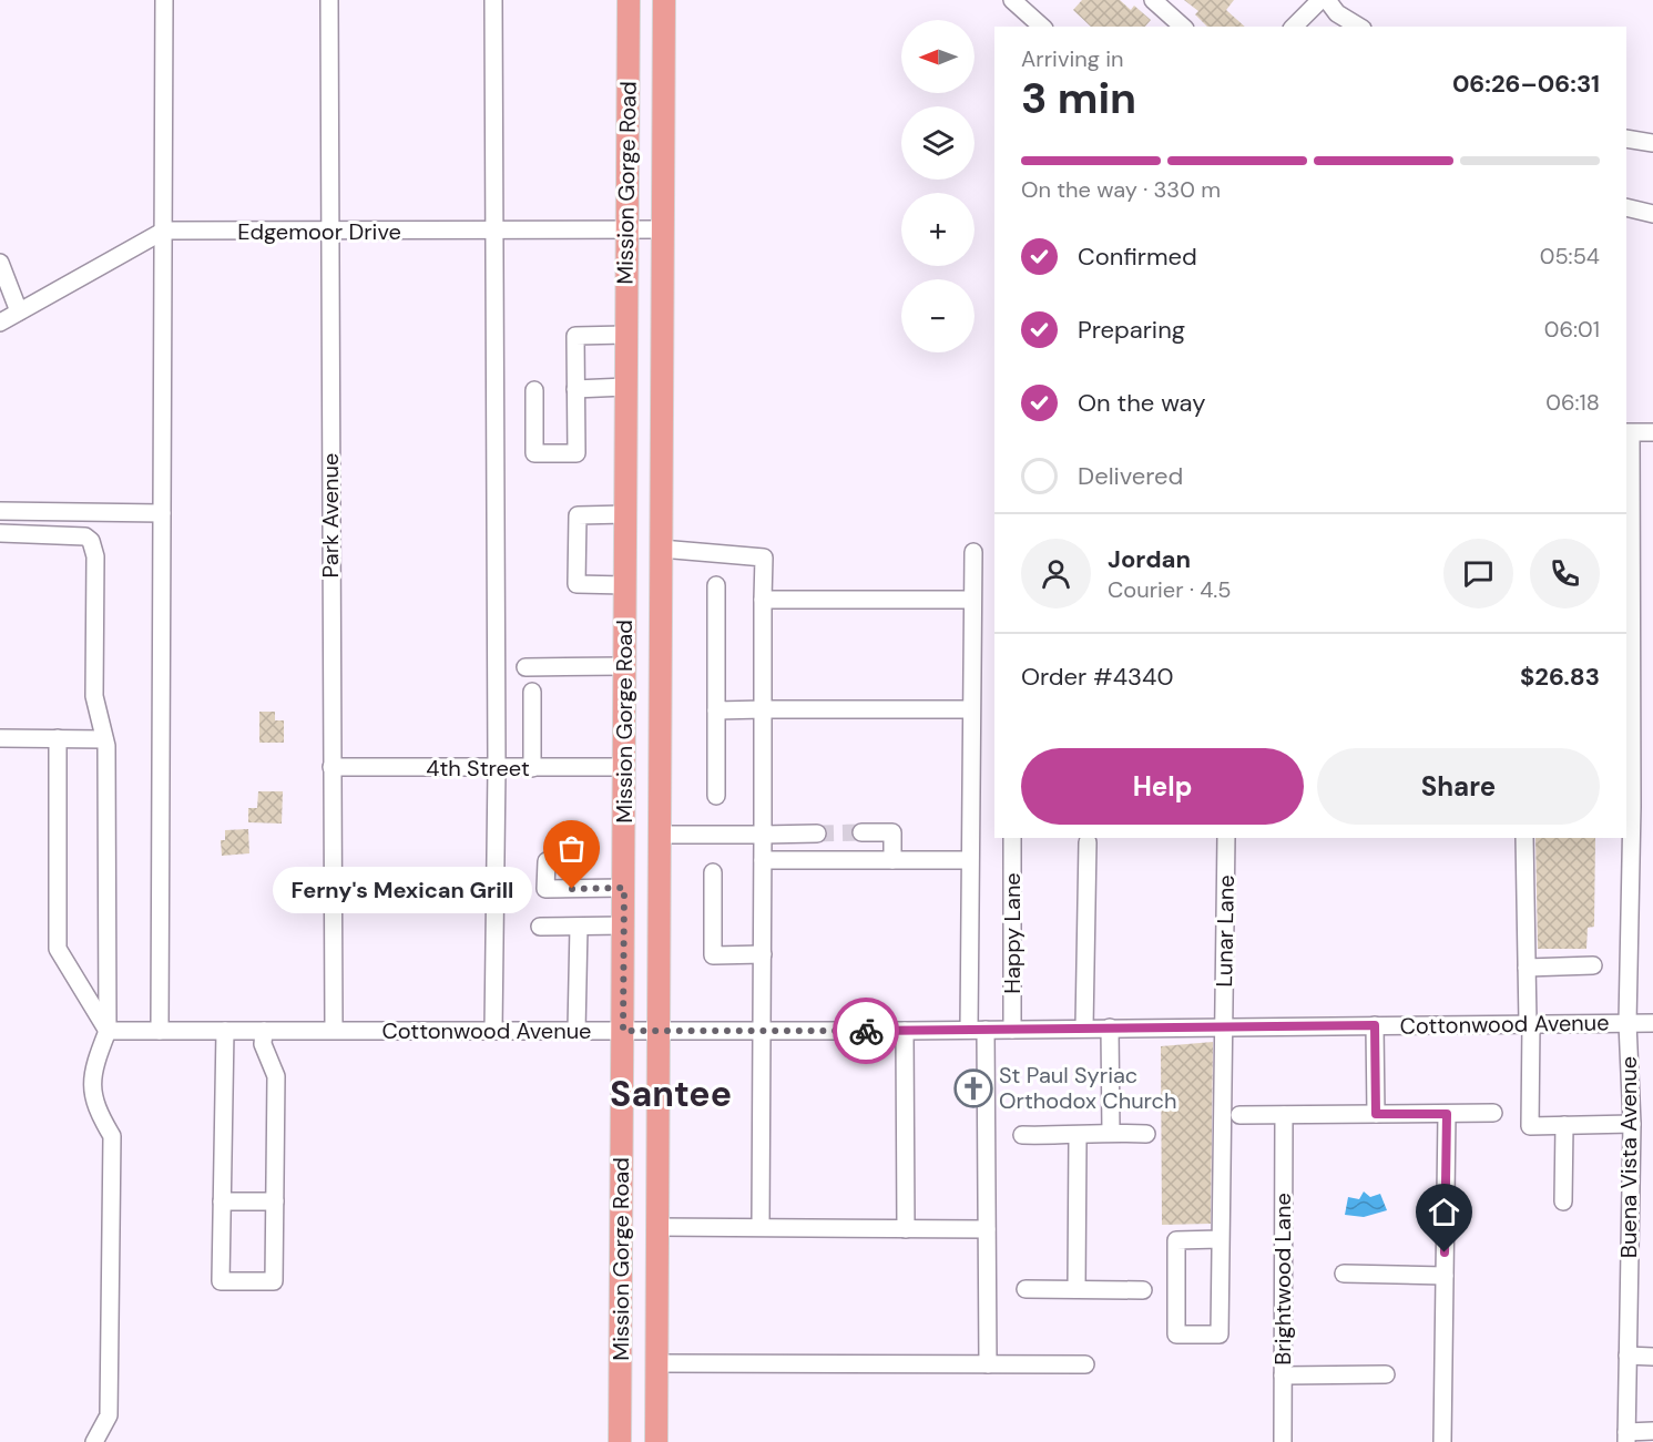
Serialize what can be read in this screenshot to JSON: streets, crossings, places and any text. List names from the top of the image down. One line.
{"streets":{"main road":["Mission Gorge Road"],"street":["Edgemoor Drive","Park Avenue","4th Street","Lunar Lane","Happy Lane","Cottonwood Avenue","Buena Vista Avenue","Brightwood Lane"]},"crossings":[["Mission Gorge Road","Edgemoor Drive"],["Mission Gorge Road","4th Street"],["Mission Gorge Road","Cottonwood Avenue"],["Edgemoor Drive","Park Avenue"],["Park Avenue","4th Street"],["Park Avenue","Cottonwood Avenue"],["Lunar Lane","Cottonwood Avenue"],["Happy Lane","Cottonwood Avenue"],["Cottonwood Avenue","Buena Vista Avenue"]],"districts":["Santee"],"places":{"other":["Ferny's Mexican Grill"],"church":["St Paul Syriac Orthodox Church"]},"north":"left","page":{"map_buttons":["+","−"],"heading":["3 min","Arriving in","06:26–06:31"],"panel":["Jordan","Courier · 4.5","Order #4340","$26.83"],"bar":"On the way · 330 m","list":[["Confirmed","05:54"],["Preparing","06:01"],["On the way","06:18"],"Delivered"],"buttons":["Help","Share"],"bubble":"Ferny's Mexican Grill"}}
